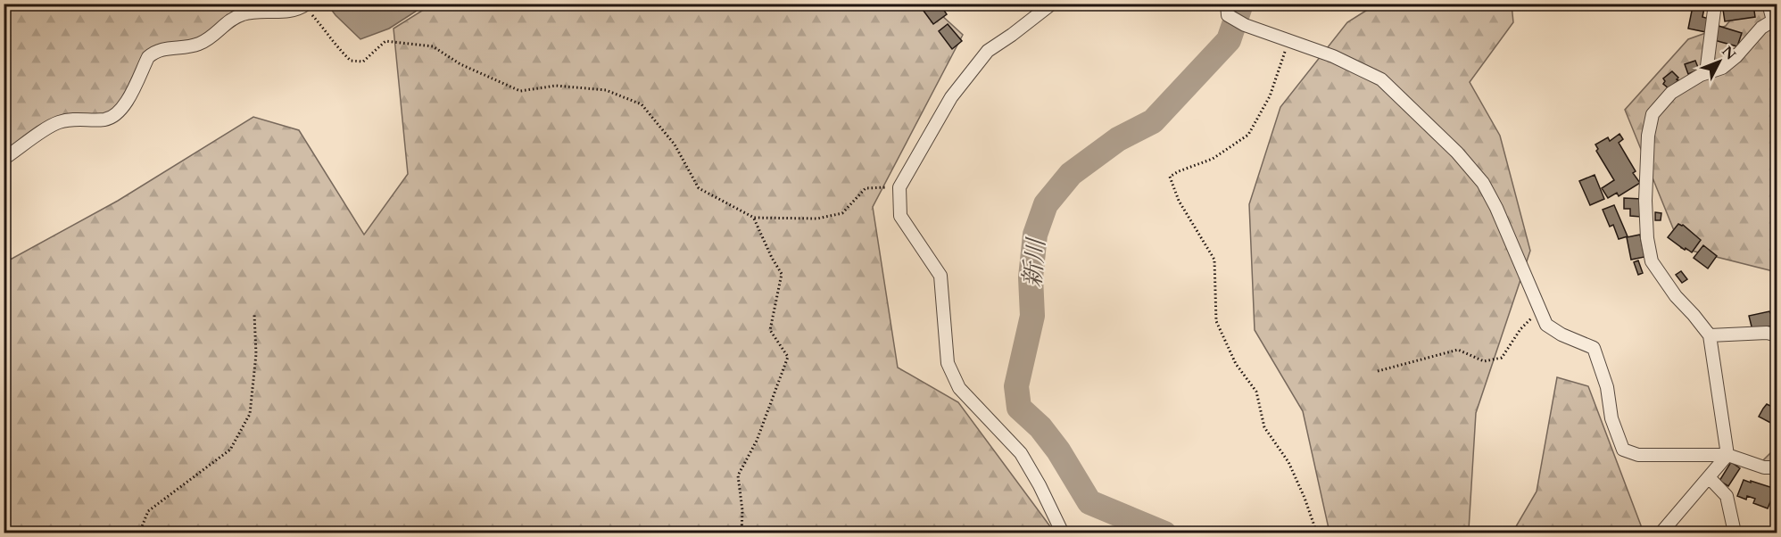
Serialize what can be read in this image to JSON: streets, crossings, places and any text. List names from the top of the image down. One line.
{"water":["新川"],"north":"top right"}
